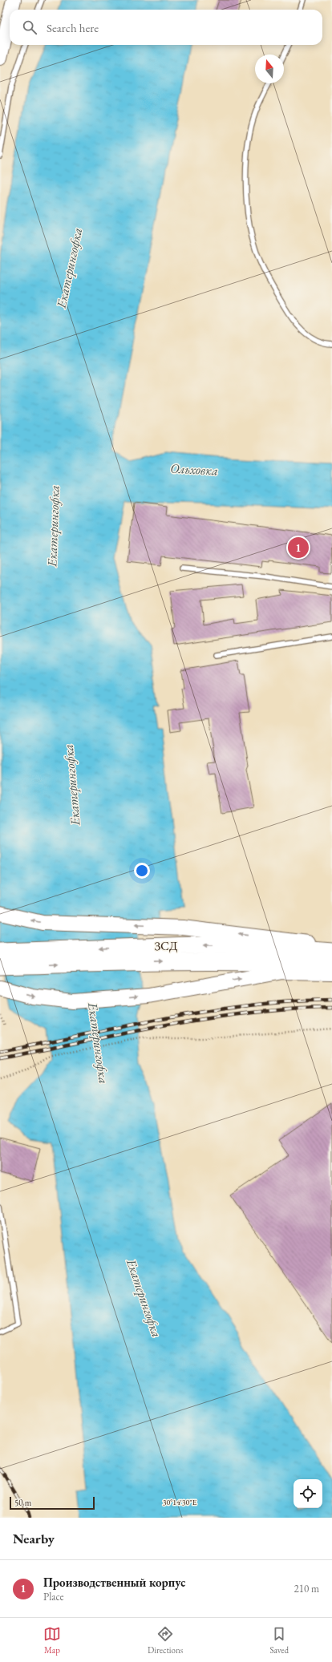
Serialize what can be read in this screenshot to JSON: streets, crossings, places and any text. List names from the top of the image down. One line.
{"streets":{"highway":["ЗСД"]},"water":["Екатерингофка","Ольховка"],"scale_bar":"50 m","north":"top","page":{"search":"Search here","pins":"1","scale":"50 m","heading":"Nearby","list":[{"mark":"1","name":"Производственный корпус","note":"Place","value":"210 m"}],"nav":["Map","Directions","Saved"]},"coordinates":["30°14'30\"E"]}
